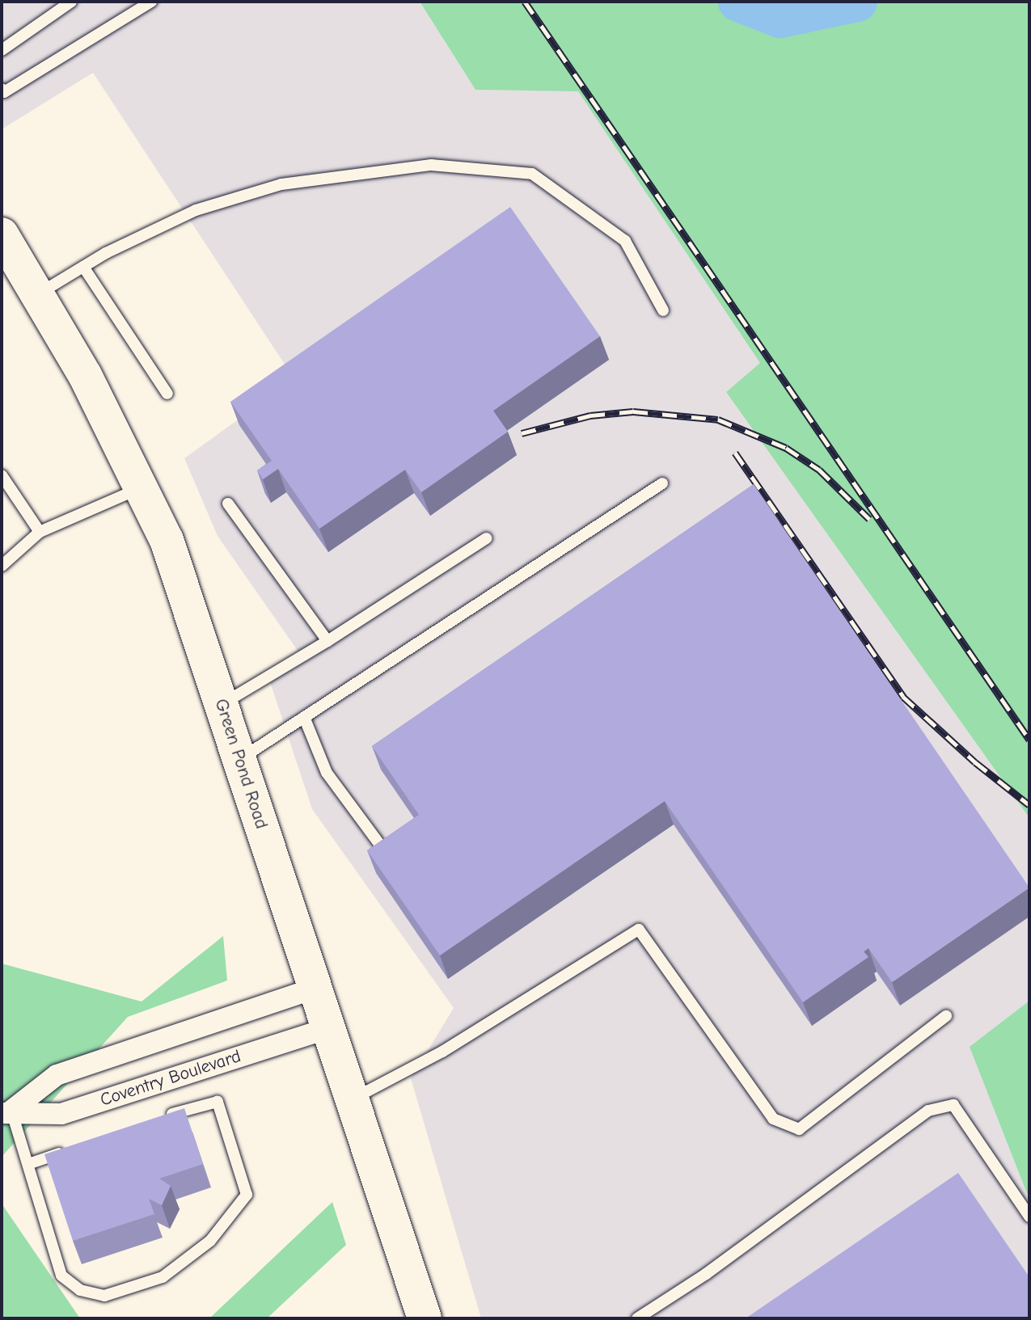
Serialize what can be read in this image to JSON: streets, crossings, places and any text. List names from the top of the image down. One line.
{"streets":{"main road":["Green Pond Road"],"street":["Coventry Boulevard"]},"crossings":[["Green Pond Road","Coventry Boulevard"]]}
